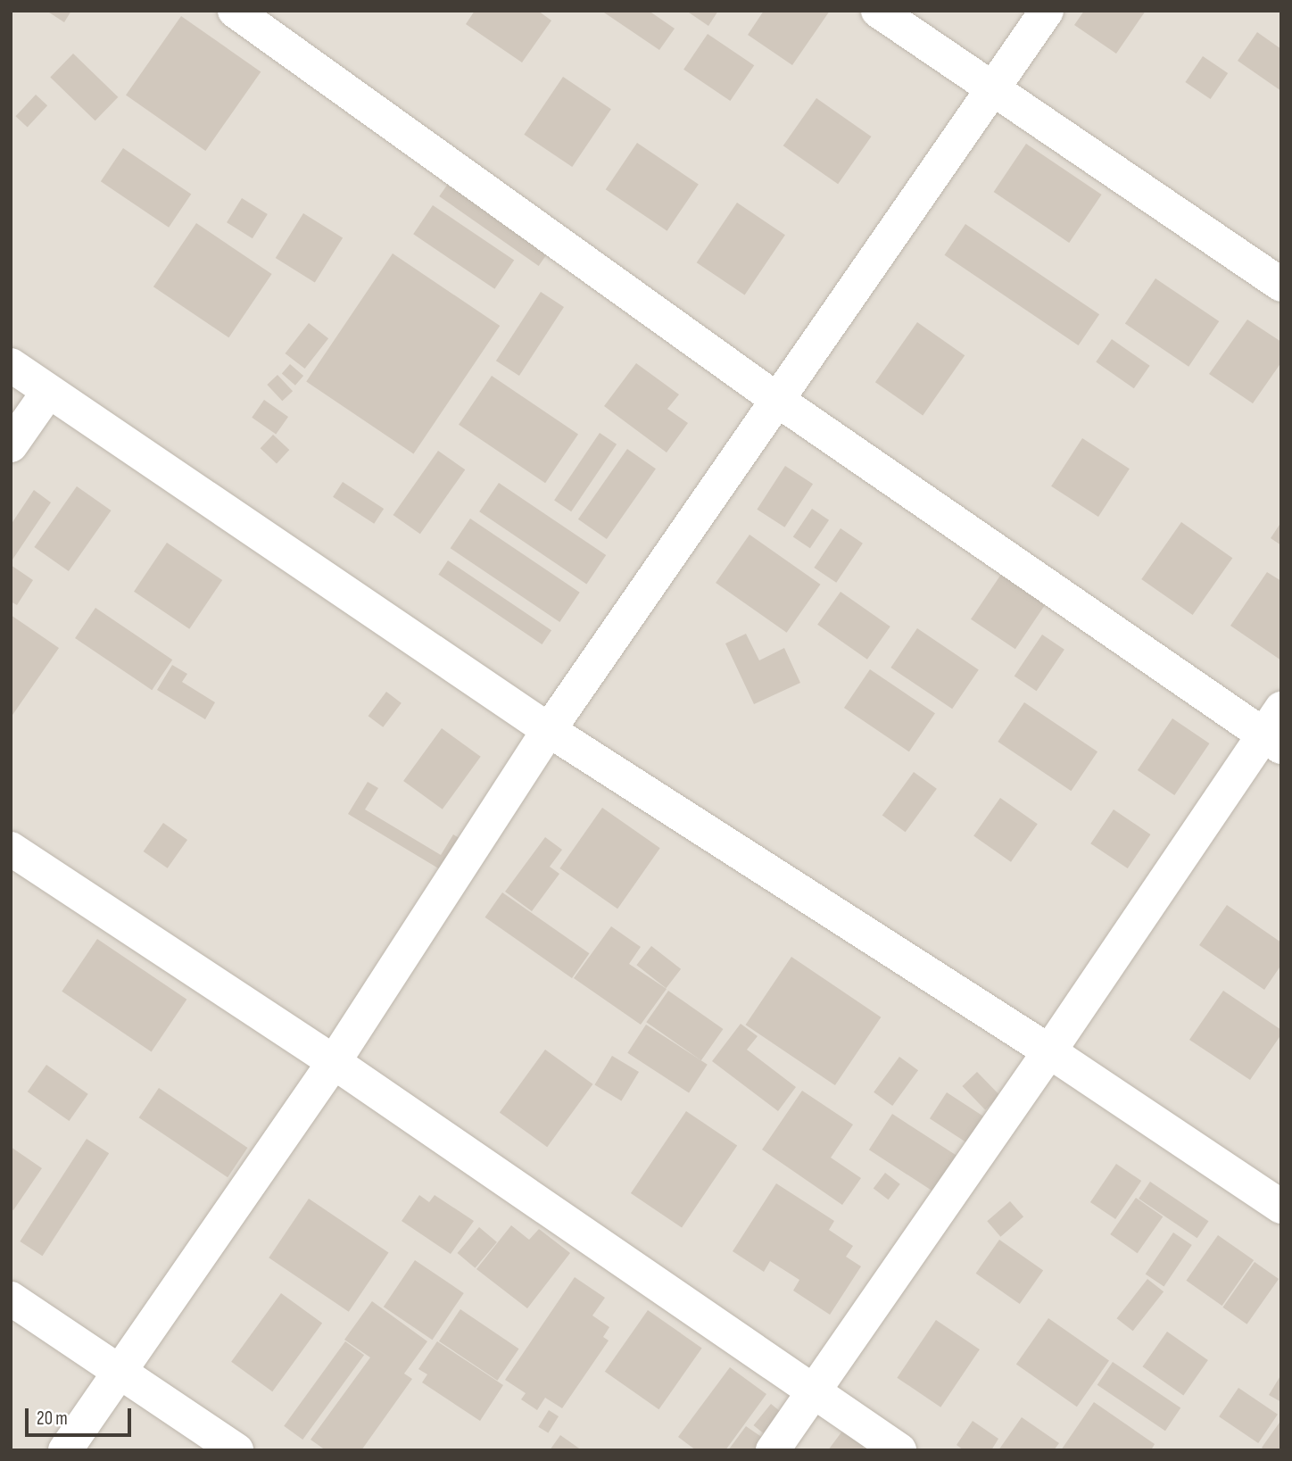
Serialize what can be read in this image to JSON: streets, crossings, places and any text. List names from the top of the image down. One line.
{"scale_bar":"20 m"}
